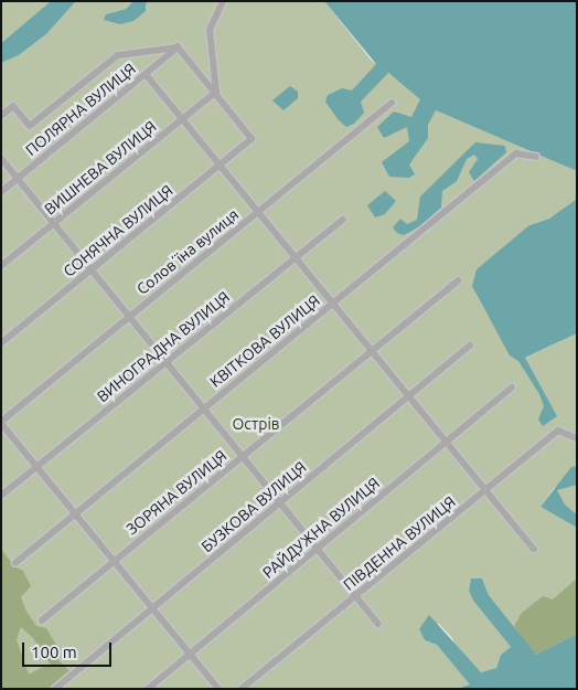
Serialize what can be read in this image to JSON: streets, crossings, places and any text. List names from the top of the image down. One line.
{"streets":{"street":["ПОЛЯРНА ВУЛИЦЯ","ВИШНЕВА ВУЛИЦЯ","СОНЯЧНА ВУЛИЦЯ","Соловʼїна вулиця","КВІТКОВА ВУЛИЦЯ","ВИНОГРАДНА ВУЛИЦЯ","ЗОРЯНА ВУЛИЦЯ","БУЗКОВА ВУЛИЦЯ","РАЙДУЖНА ВУЛИЦЯ","ПІВДЕННА ВУЛИЦЯ"]},"crossings":[["ВИШНЕВА ВУЛИЦЯ","СОНЯЧНА ВУЛИЦЯ"]],"parks":["Острів"],"scale_bar":"100 m"}
